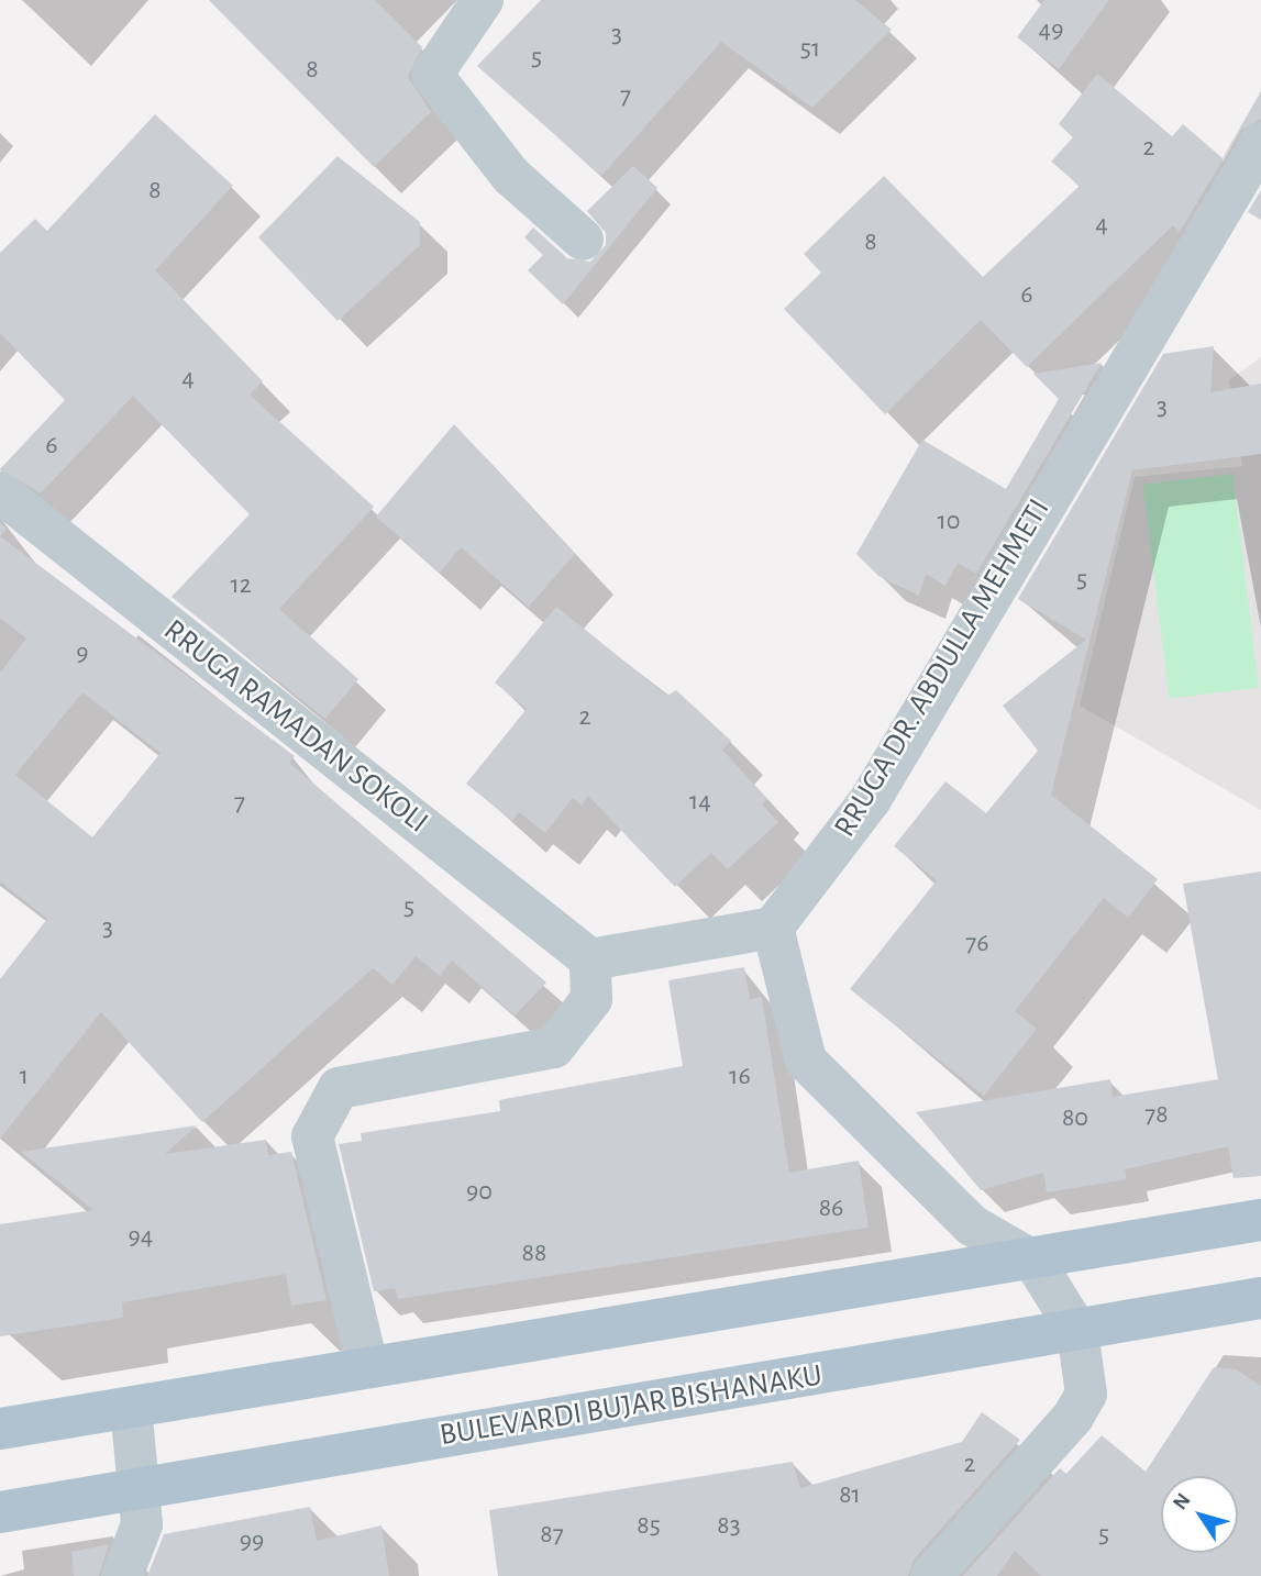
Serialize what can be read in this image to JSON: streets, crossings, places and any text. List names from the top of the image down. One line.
{"streets":{"main road":["BULEVARDI BUJAR BISHANAKU"],"street":["RRUGA DR. ABDULLA MEHMETI","RRUGA RAMADAN SOKOLI"]},"house_numbers":["49","3","51","5","8","7","2","8","4","8","6","4","3","6","10","5","12","9","2","14","7","5","3","76","1","16","78","80","90","86","94","88","2","81","85","83","87","5","99"],"north":"top left"}
